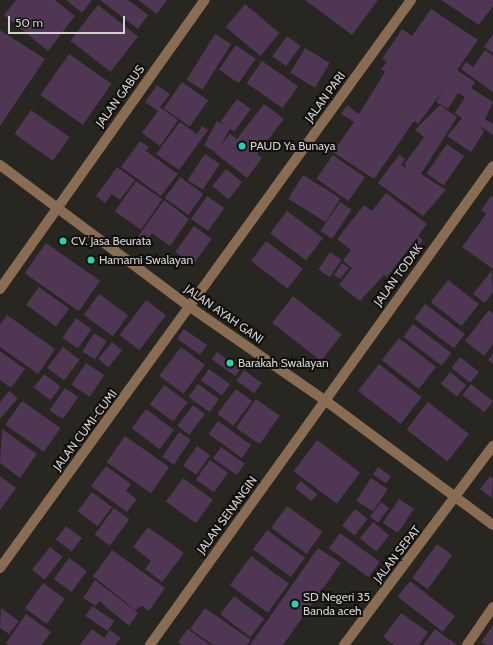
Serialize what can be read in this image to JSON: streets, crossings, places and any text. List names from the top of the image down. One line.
{"streets":{"street":["JALAN GABUS","JALAN PARI","JALAN TODAK","JALAN AYAH GANI","JALAN CUMI-CUMI","JALAN SENANGIN","JALAN SEPAT"]},"crossings":[["JALAN GABUS","JALAN AYAH GANI"],["JALAN PARI","JALAN AYAH GANI"],["JALAN PARI","JALAN CUMI-CUMI"],["JALAN TODAK","JALAN AYAH GANI"],["JALAN TODAK","JALAN SENANGIN"],["JALAN AYAH GANI","JALAN CUMI-CUMI"],["JALAN AYAH GANI","JALAN SENANGIN"],["JALAN AYAH GANI","JALAN SEPAT"]],"places":["PAUD Ya Bunaya","CV. Jasa Beurata","Hamami Swalayan","Barakah Swalayan","SD Negeri 35 Banda aceh"],"scale_bar":"50 m"}
